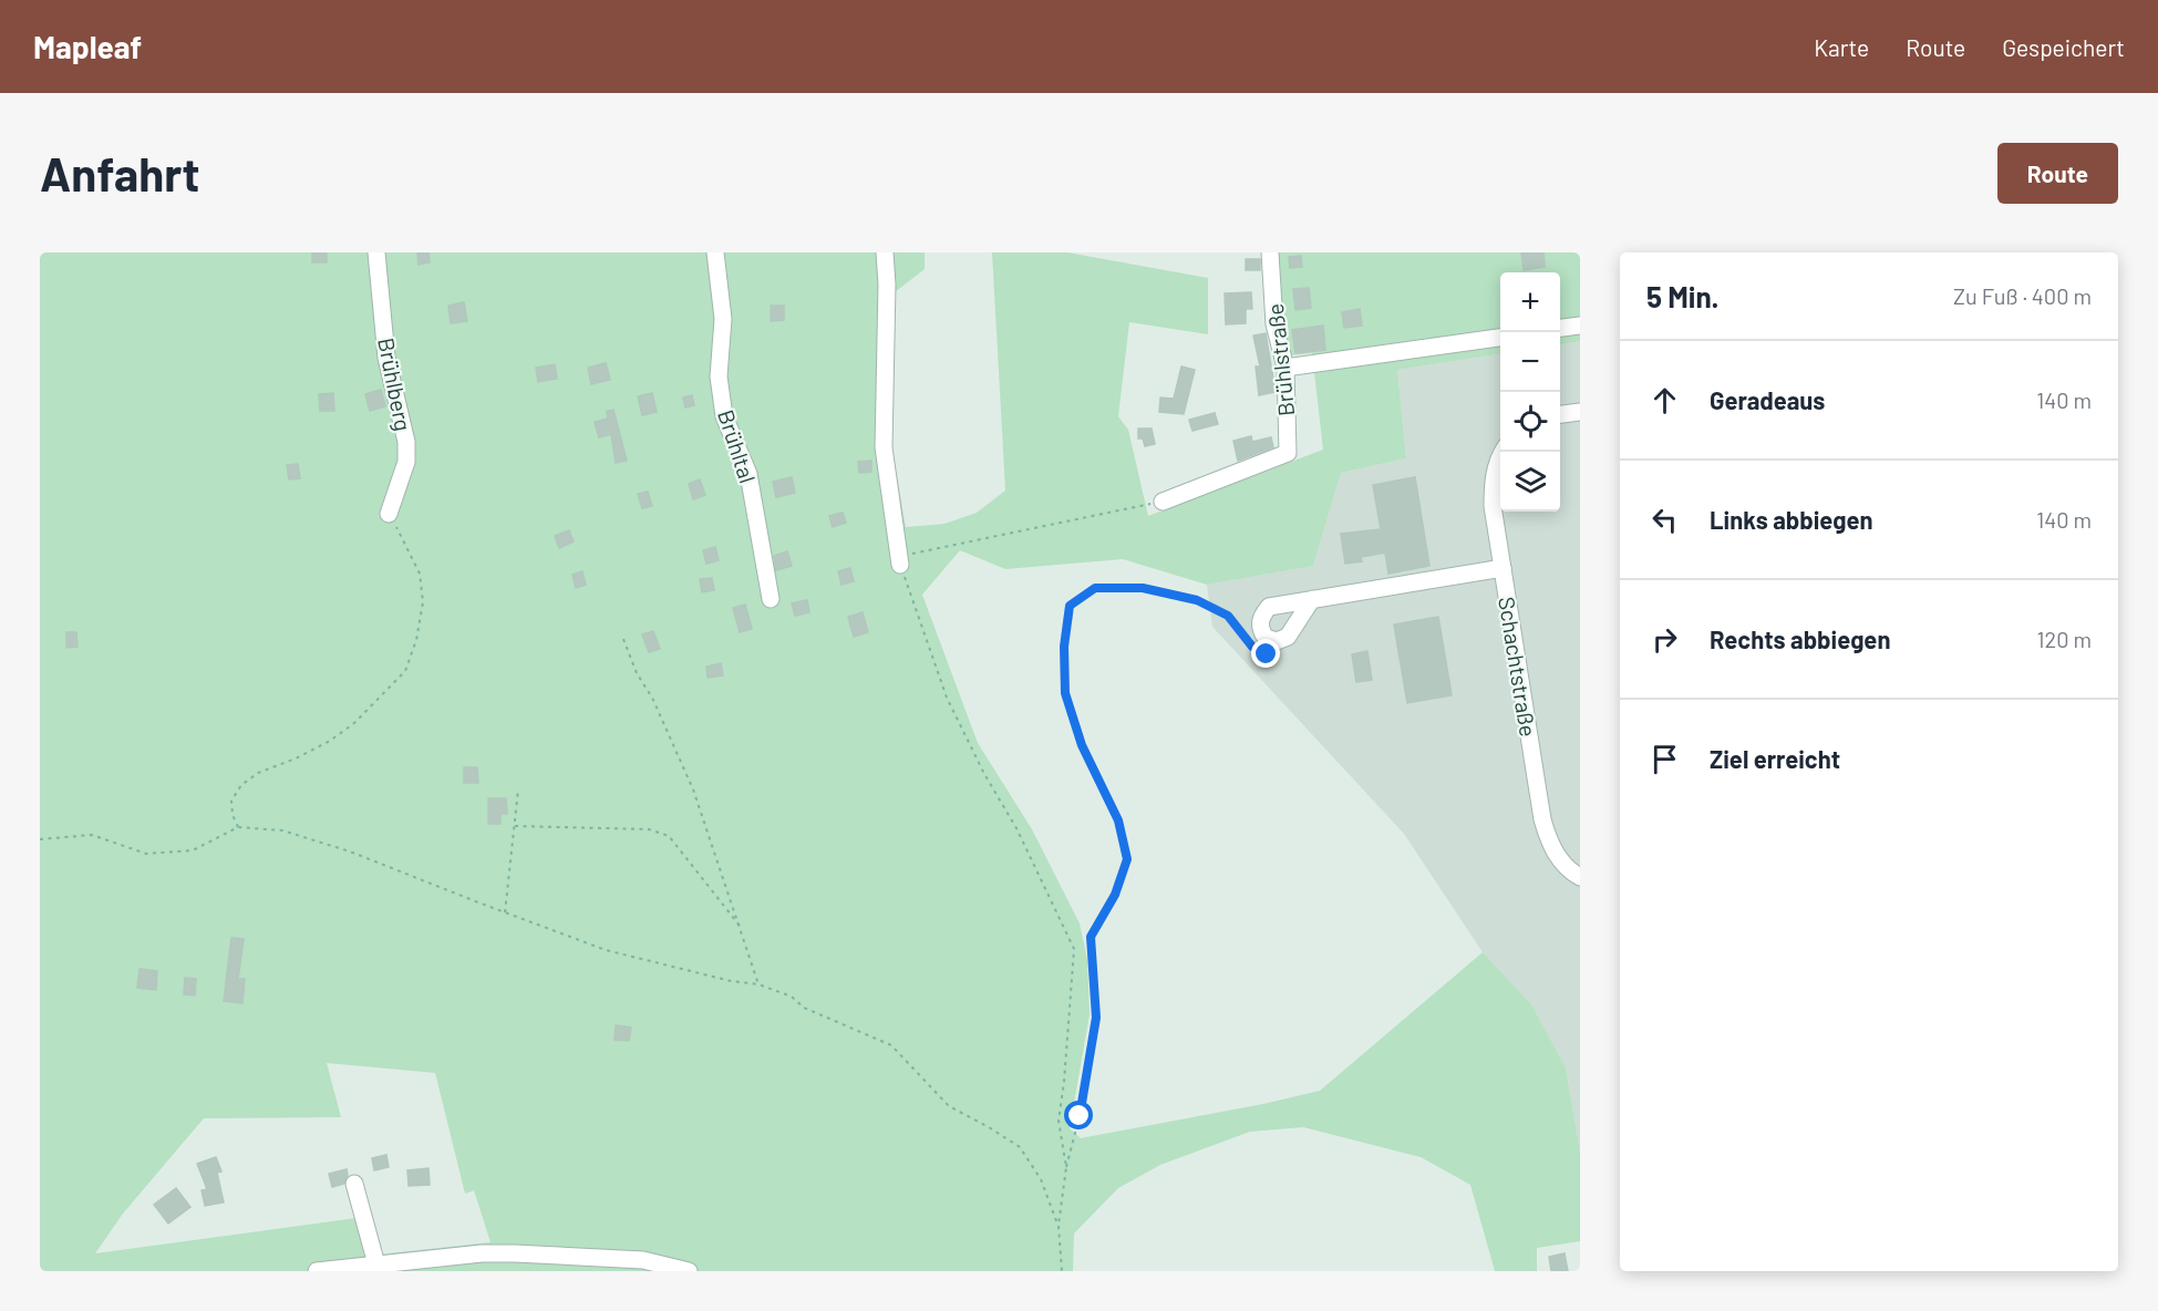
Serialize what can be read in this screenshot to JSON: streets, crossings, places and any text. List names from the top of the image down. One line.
{"streets":{"street":["Brühlstraße","Brühlberg","Brühltal","Schachtstraße"]},"page":{"header":"Mapleaf","nav":["Karte","Route","Gespeichert"],"buttons":"Route","title":"Anfahrt","heading":["5 Min.","Zu Fuß · 400 m"],"map_buttons":["+","−"],"list":[["Geradeaus","140 m"],["Links abbiegen","140 m"],["Rechts abbiegen","120 m"],"Ziel erreicht"]}}
